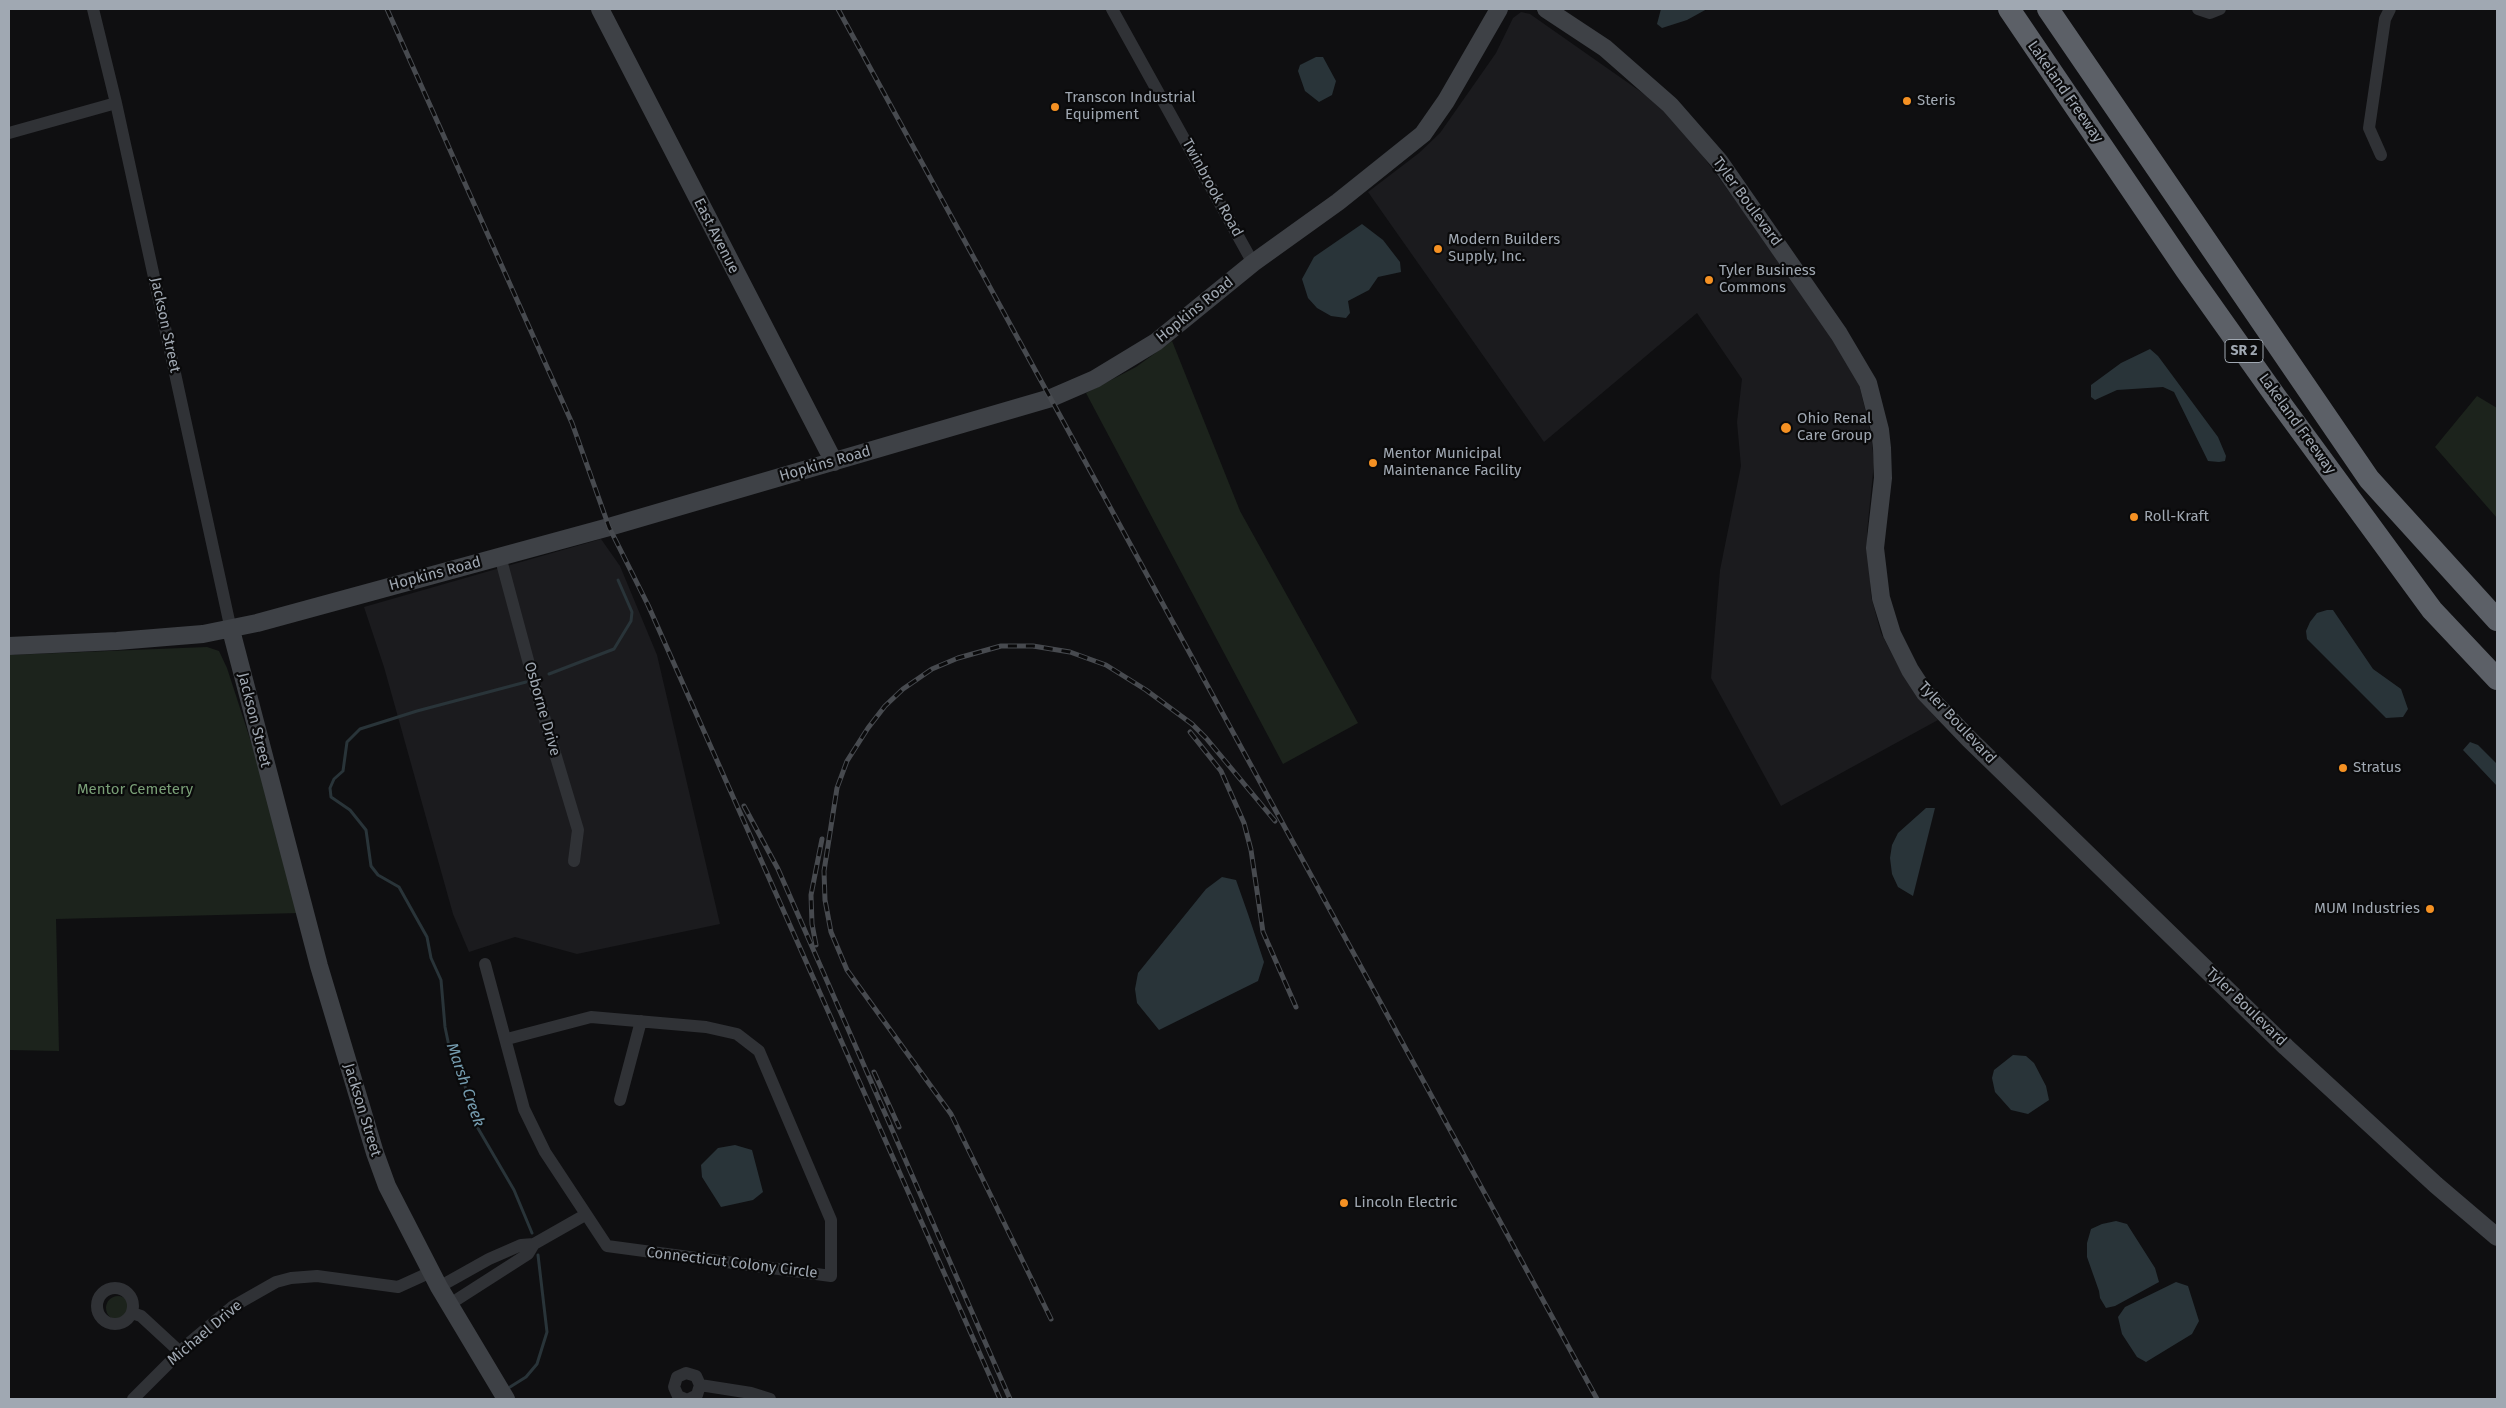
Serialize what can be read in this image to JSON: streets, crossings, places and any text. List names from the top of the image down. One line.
{"streets":{"highway":["Lakeland Freeway","SR 2"],"street":["Twinbrook Road","Tyler Boulevard","East Avenue","Hopkins Road","Jackson Street","Osborne Drive","Connecticut Colony Circle","Michael Drive"]},"crossings":[["Twinbrook Road","Hopkins Road"],["East Avenue","Hopkins Road"],["Hopkins Road","Jackson Street"],["Hopkins Road","Osborne Drive"],["Jackson Street","Michael Drive"]],"water":["Marsh Creek"],"parks":["Mentor Cemetery"],"places":["Steris","Transcon Industrial Equipment","Modern Builders Supply, Inc.","Tyler Business Commons","Ohio Renal Care Group","Mentor Municipal Maintenance Facility","Roll-Kraft","Stratus","MUM Industries","Lincoln Electric"]}
